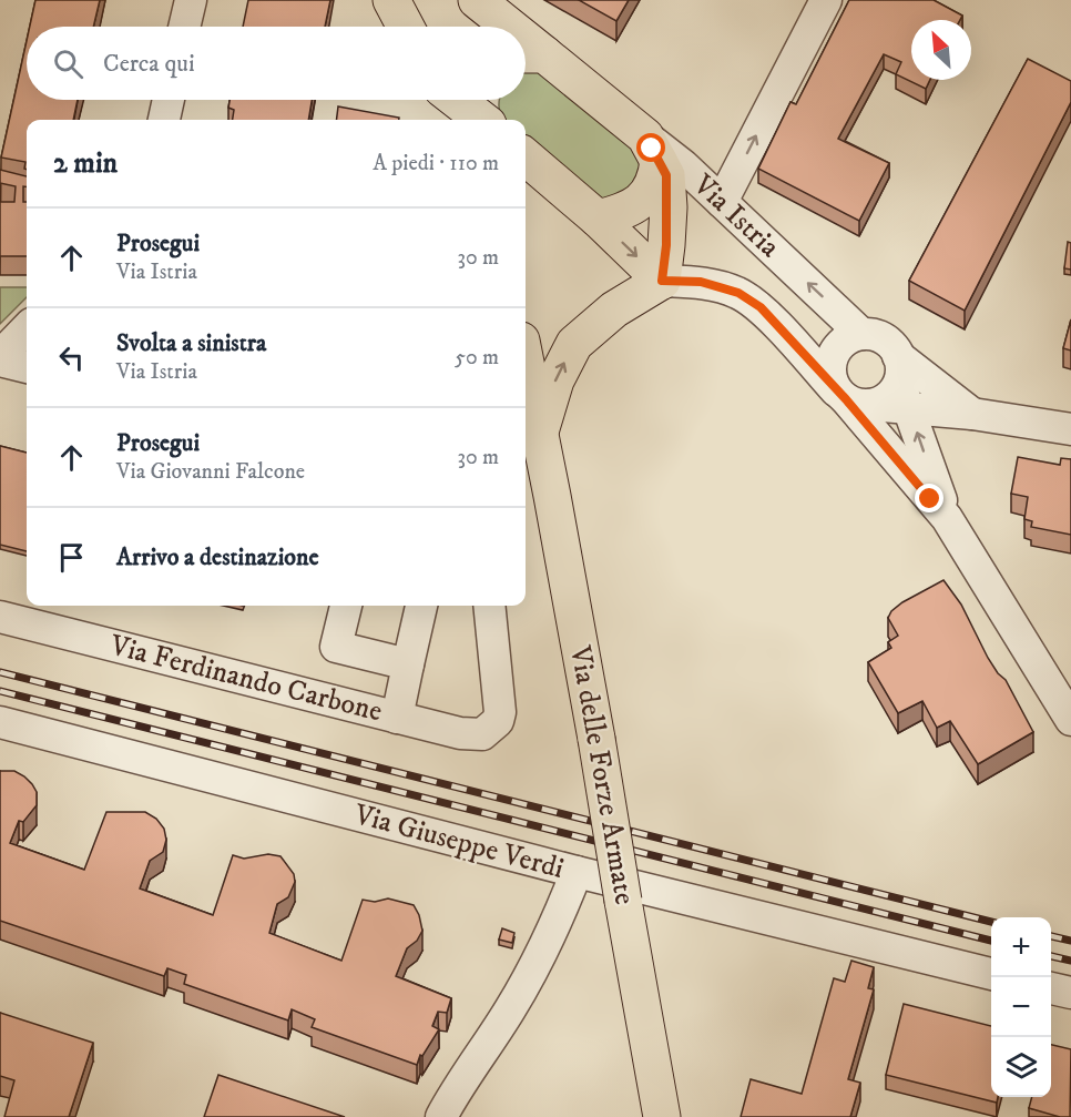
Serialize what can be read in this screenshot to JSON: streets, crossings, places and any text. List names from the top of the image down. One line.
{"streets":{"main road":["Via Istria","Via delle Forze Armate"],"street":["Via Ferdinando Carbone","Via Giuseppe Verdi"]},"crossings":[["Via Istria","Via delle Forze Armate"]],"north":"top left","page":{"search":"Cerca qui","heading":["2 min","A piedi · 110 m"],"list":[["Prosegui","Via Istria","30 m"],["Svolta a sinistra","Via Istria","50 m"],["Prosegui","Via Giovanni Falcone","30 m"],"Arrivo a destinazione"],"map_buttons":["+","−"]}}
